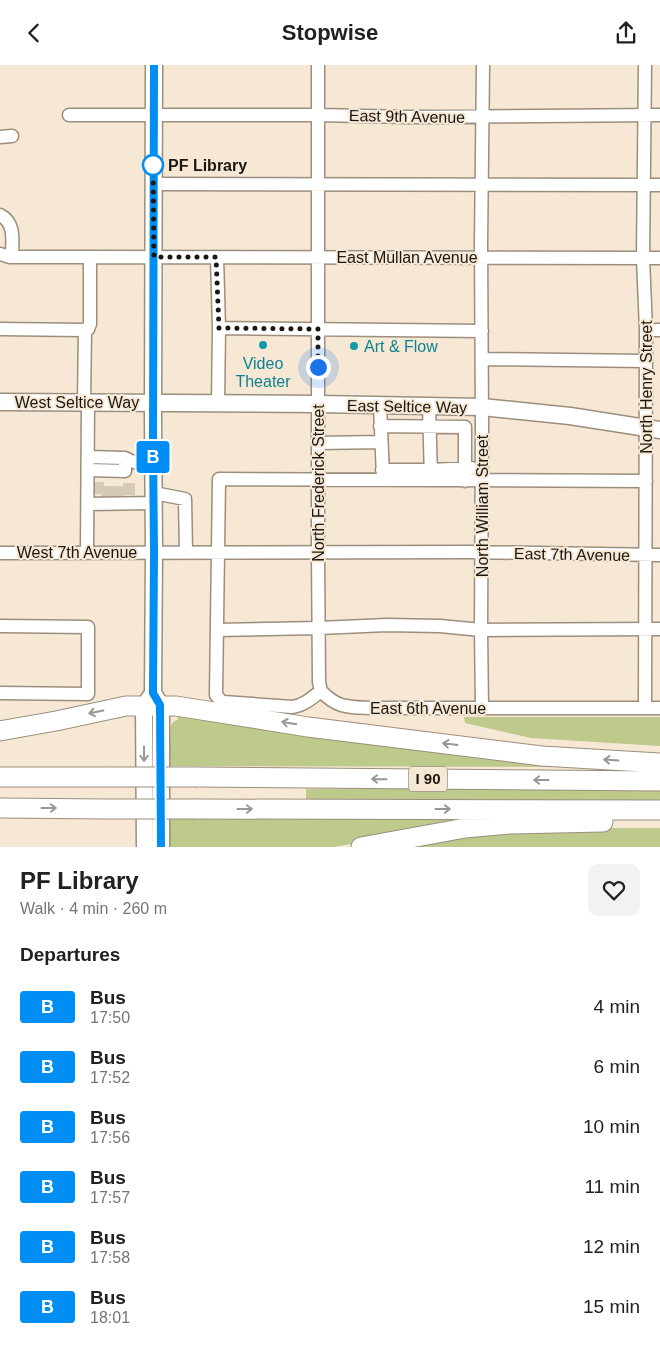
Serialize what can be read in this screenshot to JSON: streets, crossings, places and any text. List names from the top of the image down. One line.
{"streets":{"highway":["I 90"],"main road":["West Seltice Way","East Seltice Way"],"street":["East 9th Avenue","East Mullan Avenue","North Henry Street","North Frederick Street","North William Street","West 7th Avenue","East 7th Avenue","East 6th Avenue"]},"crossings":[["East 9th Avenue","North Henry Street"],["East 9th Avenue","North Frederick Street"],["East 9th Avenue","North William Street"],["East Mullan Avenue","North Henry Street"],["East Mullan Avenue","North Frederick Street"],["East Mullan Avenue","North William Street"],["North Henry Street","East Seltice Way"],["North Henry Street","East 7th Avenue"],["North Henry Street","East 6th Avenue"],["West Seltice Way","East Seltice Way"],["East Seltice Way","North Frederick Street"],["East Seltice Way","North William Street"],["North Frederick Street","East 7th Avenue"],["North Frederick Street","East 6th Avenue"],["North William Street","East 7th Avenue"],["North William Street","East 6th Avenue"],["West 7th Avenue","East 7th Avenue"]],"places":["PF Library","Video Theater","Art & Flow"],"lines":["bus line B"],"page":{"header":"Stopwise","on_map":"B","heading":[["PF Library","Walk · 4 min · 260 m"],"Departures"],"list":[{"mark":"B","name":"Bus","note":"17:50","value":"4 min"},{"mark":"B","name":"Bus","note":"17:52","value":"6 min"},{"mark":"B","name":"Bus","note":"17:56","value":"10 min"},{"mark":"B","name":"Bus","note":"17:57","value":"11 min"},{"mark":"B","name":"Bus","note":"17:58","value":"12 min"},{"mark":"B","name":"Bus","note":"18:01","value":"15 min"}]}}
